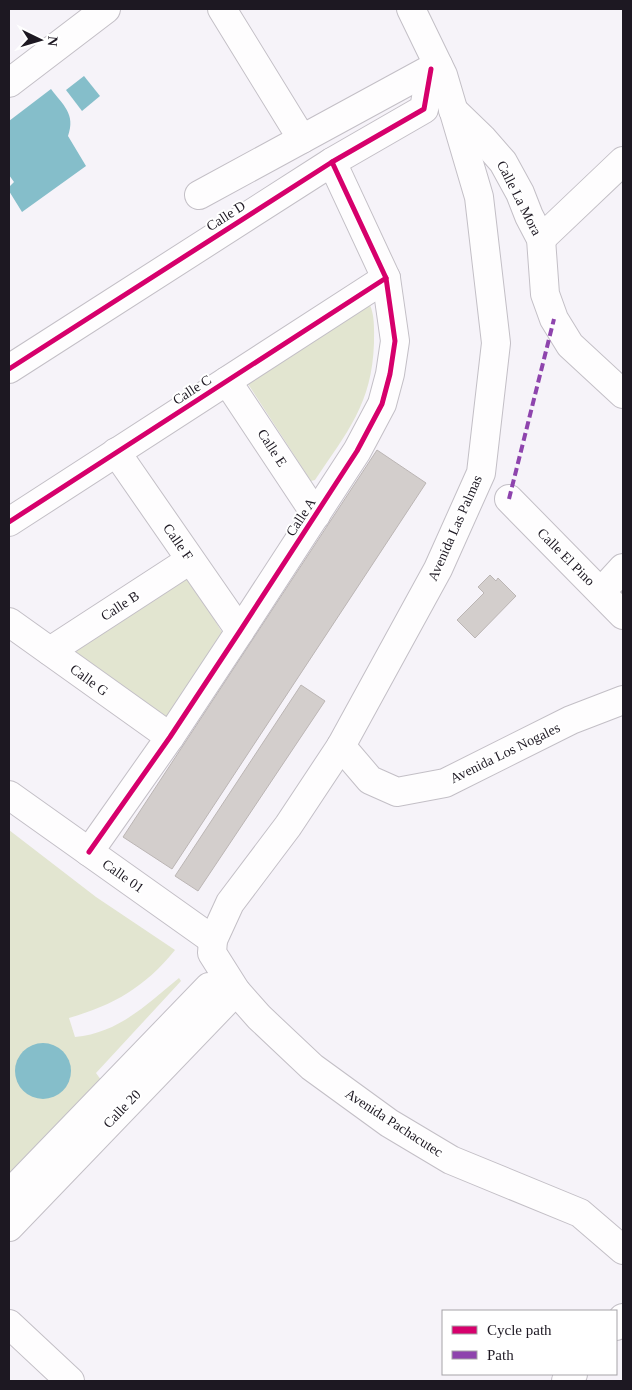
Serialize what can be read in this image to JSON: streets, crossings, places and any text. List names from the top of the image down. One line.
{"streets":{"street":["Calle La Mora","Calle D","Calle C","Calle E","Calle A","Avenida Las Palmas","Calle F","Calle El Pino","Calle B","Calle G","Avenida Los Nogales","Calle 01","Calle 20","Avenida Pachacutec"]},"crossings":[["Calle La Mora","Avenida Las Palmas"],["Calle D","Calle A"],["Calle D","Avenida Las Palmas"],["Calle C","Calle E"],["Calle C","Calle A"],["Calle C","Calle F"],["Calle E","Calle A"],["Calle A","Calle F"],["Calle A","Calle G"],["Calle A","Calle 01"],["Avenida Las Palmas","Avenida Los Nogales"],["Avenida Las Palmas","Calle 01"],["Avenida Las Palmas","Avenida Pachacutec"],["Calle F","Calle B"],["Calle B","Calle G"],["Calle 01","Avenida Pachacutec"],["Calle 20","Avenida Pachacutec"]],"legend":["Cycle path","Path"],"north":"right"}
